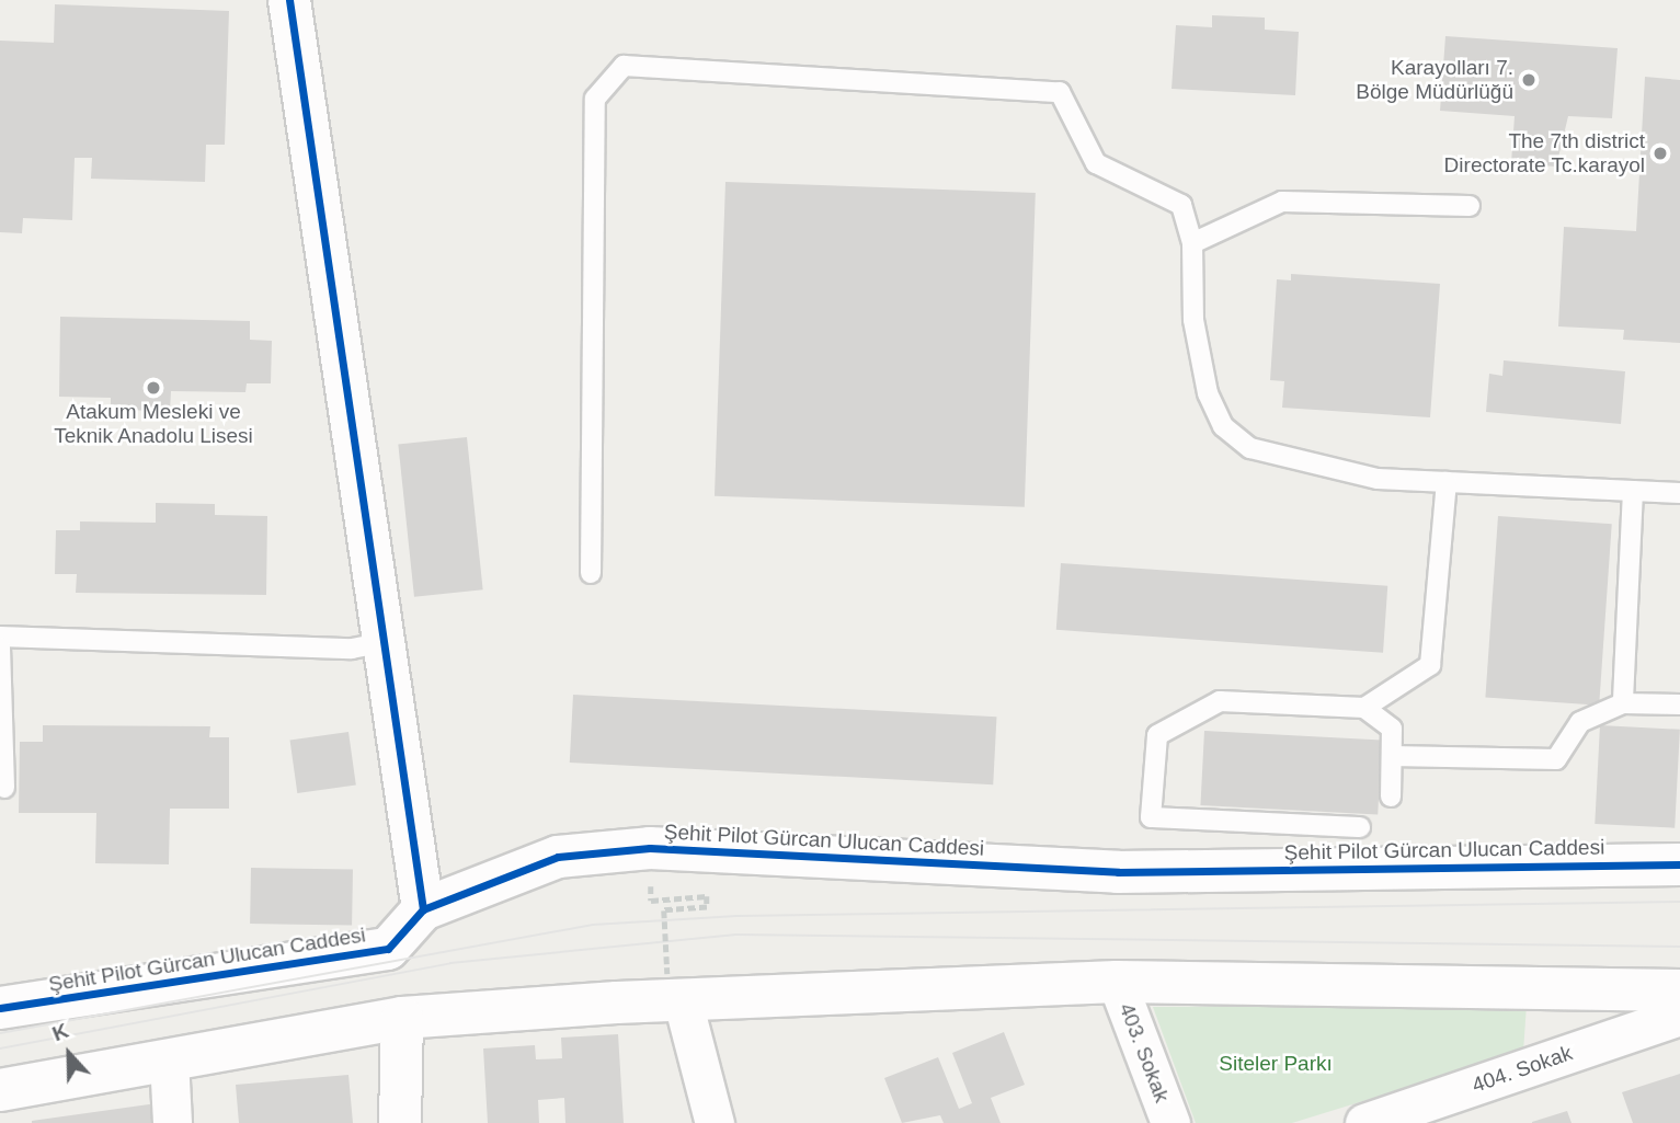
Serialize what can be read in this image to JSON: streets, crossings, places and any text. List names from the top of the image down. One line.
{"streets":{"street":["Şehit Pilot Gürcan Ulucan Caddesi","403. Sokak","404. Sokak"]},"parks":["Siteler Parkı"],"places":["Karayolları 7. Bölge Müdürlüğü","The 7th district Directorate Tc.karayol","Atakum Mesleki ve Teknik Anadolu Lisesi"],"north":"top"}
